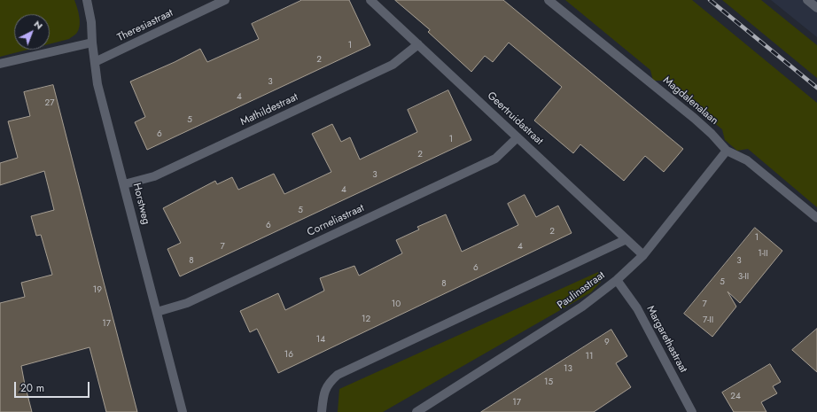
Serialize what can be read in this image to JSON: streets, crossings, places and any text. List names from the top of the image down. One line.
{"streets":{"street":["Theresiastraat","Magdalenalaan","Mathildestraat","Geertruidastraat","Horstweg","Corneliastraat","Paulinastraat","Margarethastraat"]},"crossings":[["Theresiastraat","Horstweg"],["Magdalenalaan","Paulinastraat"],["Mathildestraat","Geertruidastraat"],["Mathildestraat","Horstweg"],["Geertruidastraat","Corneliastraat"],["Geertruidastraat","Paulinastraat"],["Horstweg","Corneliastraat"],["Paulinastraat","Margarethastraat"]],"house_numbers":["1","2","3","4","27","5","6","1","2","3","4","5","6","2","1","7","4","1-II","8","3","6","3-II","5","8","19","10","7","12","7-II","17","14","9","16","11","13","15","24","17"],"scale_bar":"20 m","north":"top right"}
